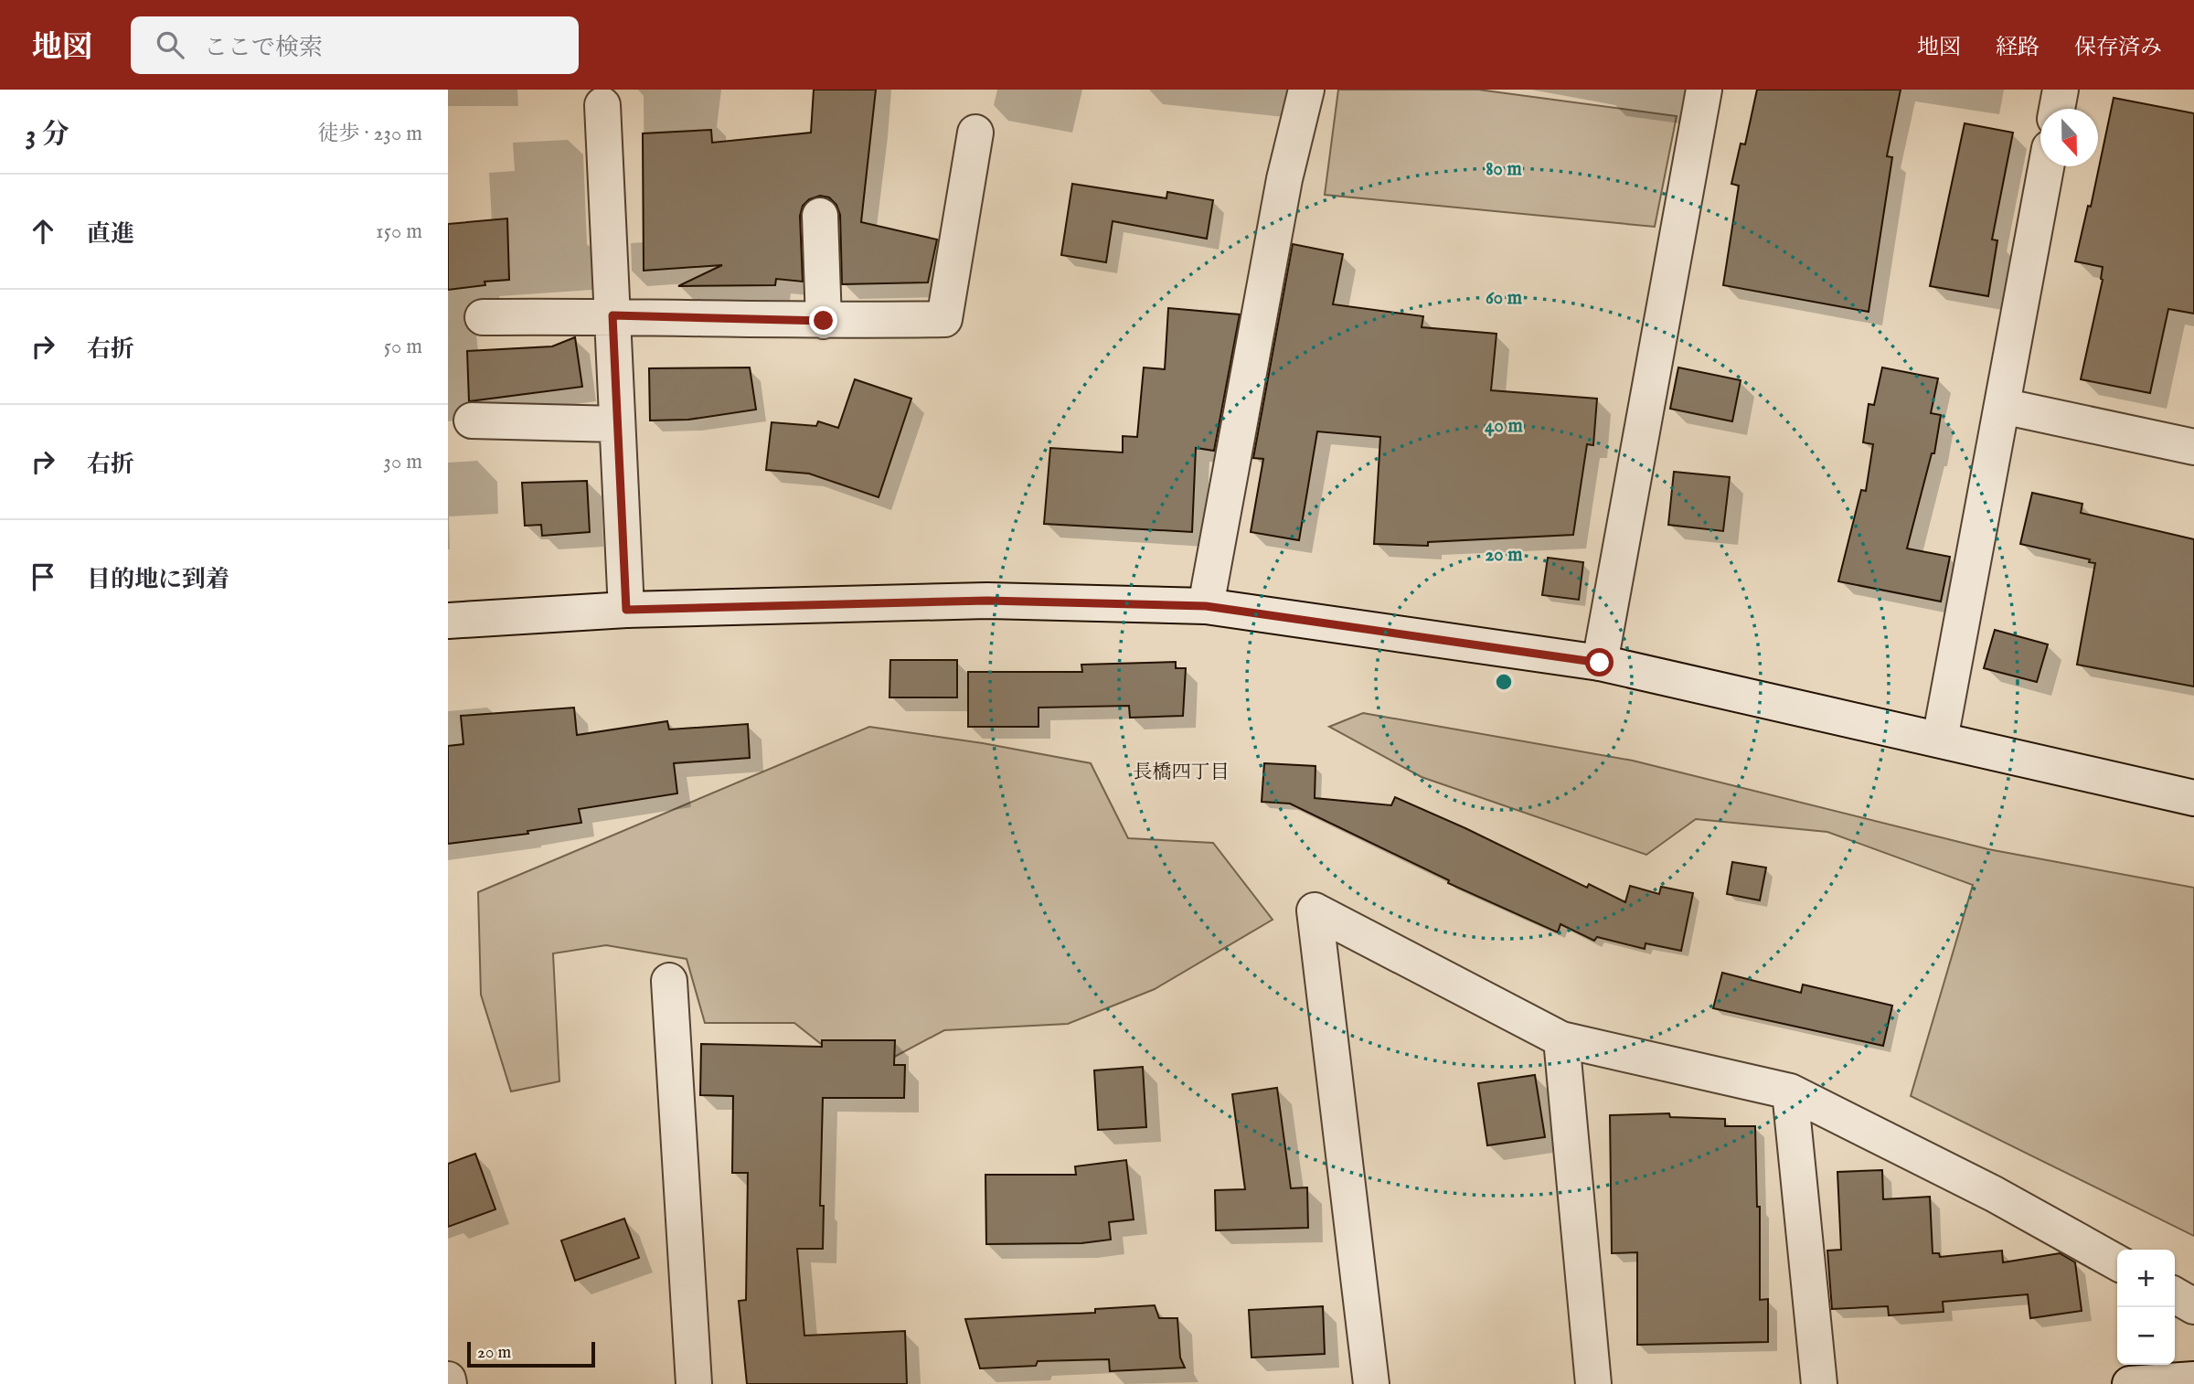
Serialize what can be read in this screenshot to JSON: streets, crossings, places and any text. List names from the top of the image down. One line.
{"districts":["長橋四丁目"],"scale_bar":"20 m","north":"bottom","page":{"header":"地図","search":"ここで検索","nav":["地図","経路","保存済み"],"heading":["3 分","徒歩 · 230 m"],"list":[["直進","150 m"],["右折","50 m"],["右折","30 m"],"目的地に到着"],"map_buttons":["+","−"],"scale":"20 m"},"rings":["80 m","60 m","40 m","20 m"]}
